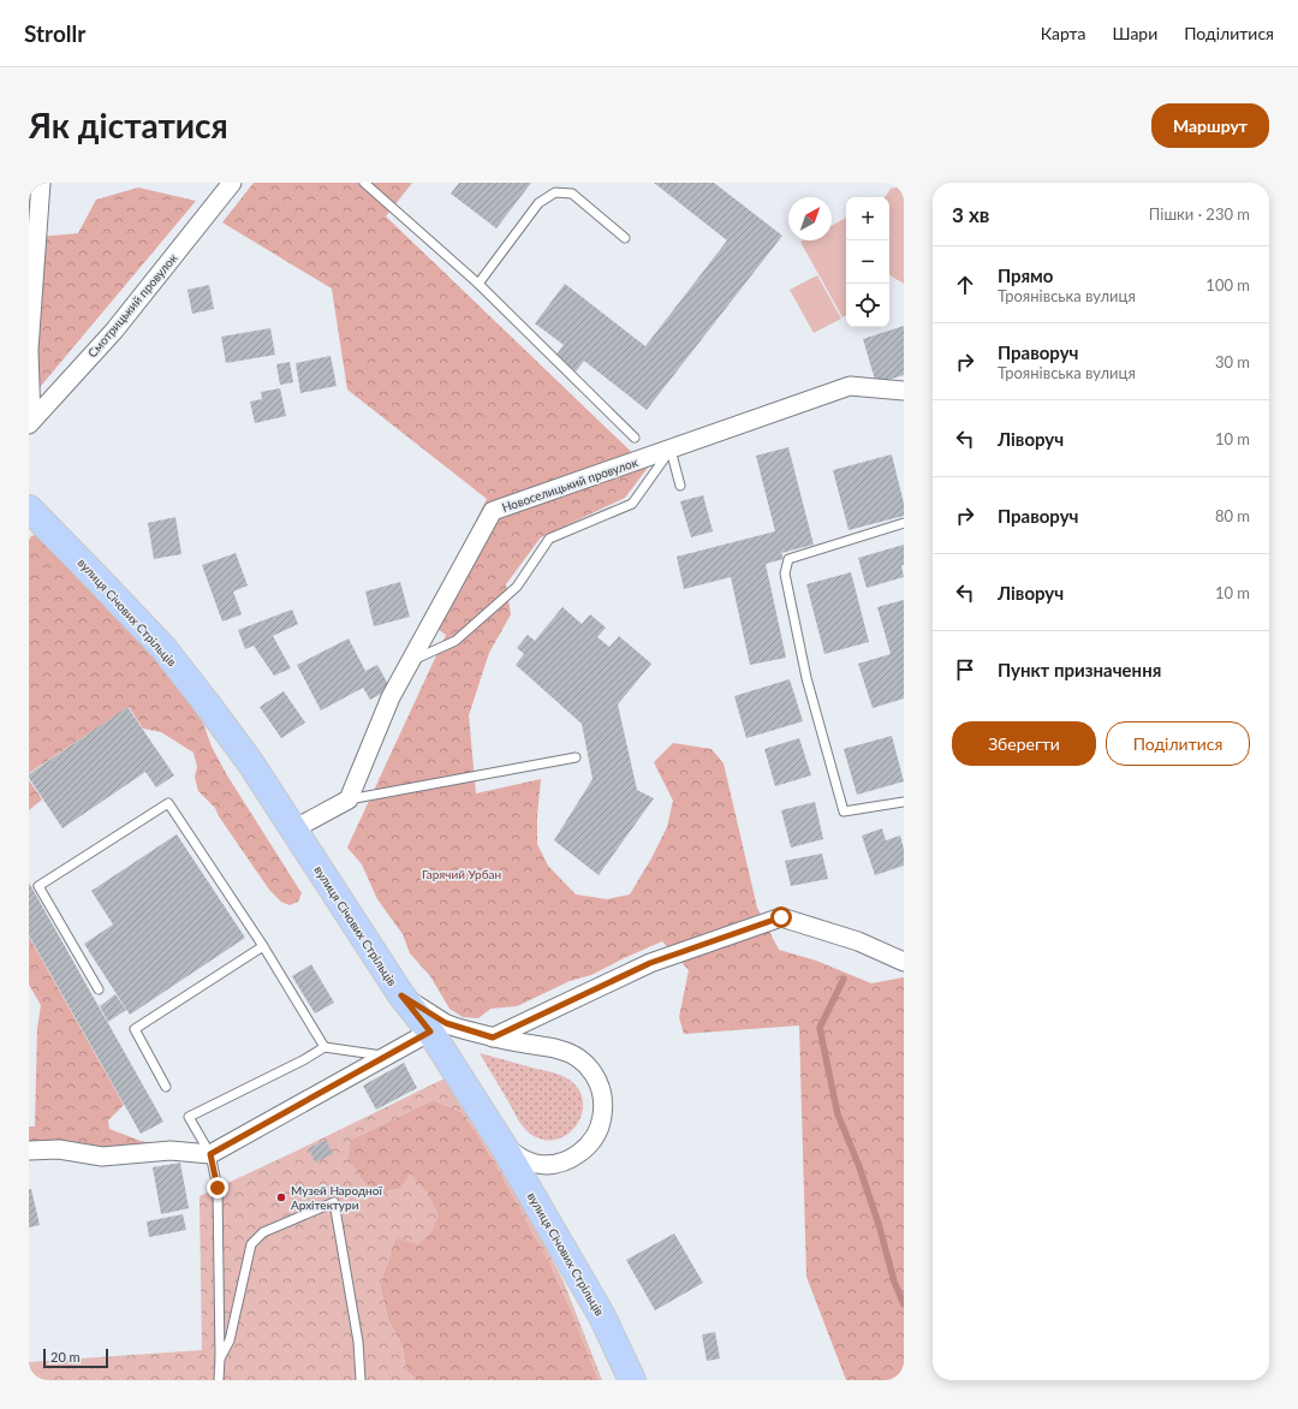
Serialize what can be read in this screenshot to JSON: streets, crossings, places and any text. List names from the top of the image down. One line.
{"streets":{"main road":["вулиця Січових Стрільців"],"street":["Смотрицький провулок","Новоселицький провулок"]},"parks":["Гарячий Урбан"],"places":["Музей Народної Архітектури"],"scale_bar":"20 m","north":"top right","page":{"header":"Strollr","nav":["Карта","Шари","Поділитися"],"buttons":["Маршрут",["Зберегти","Поділитися"]],"title":"Як дістатися","heading":["3 хв","Пішки · 230 m"],"map_buttons":["+","−"],"list":[["Прямо","Троянівська вулиця","100 m"],["Праворуч","Троянівська вулиця","30 m"],["Ліворуч","10 m"],["Праворуч","80 m"],["Ліворуч","10 m"],"Пункт призначення"],"scale":"20 m"}}
